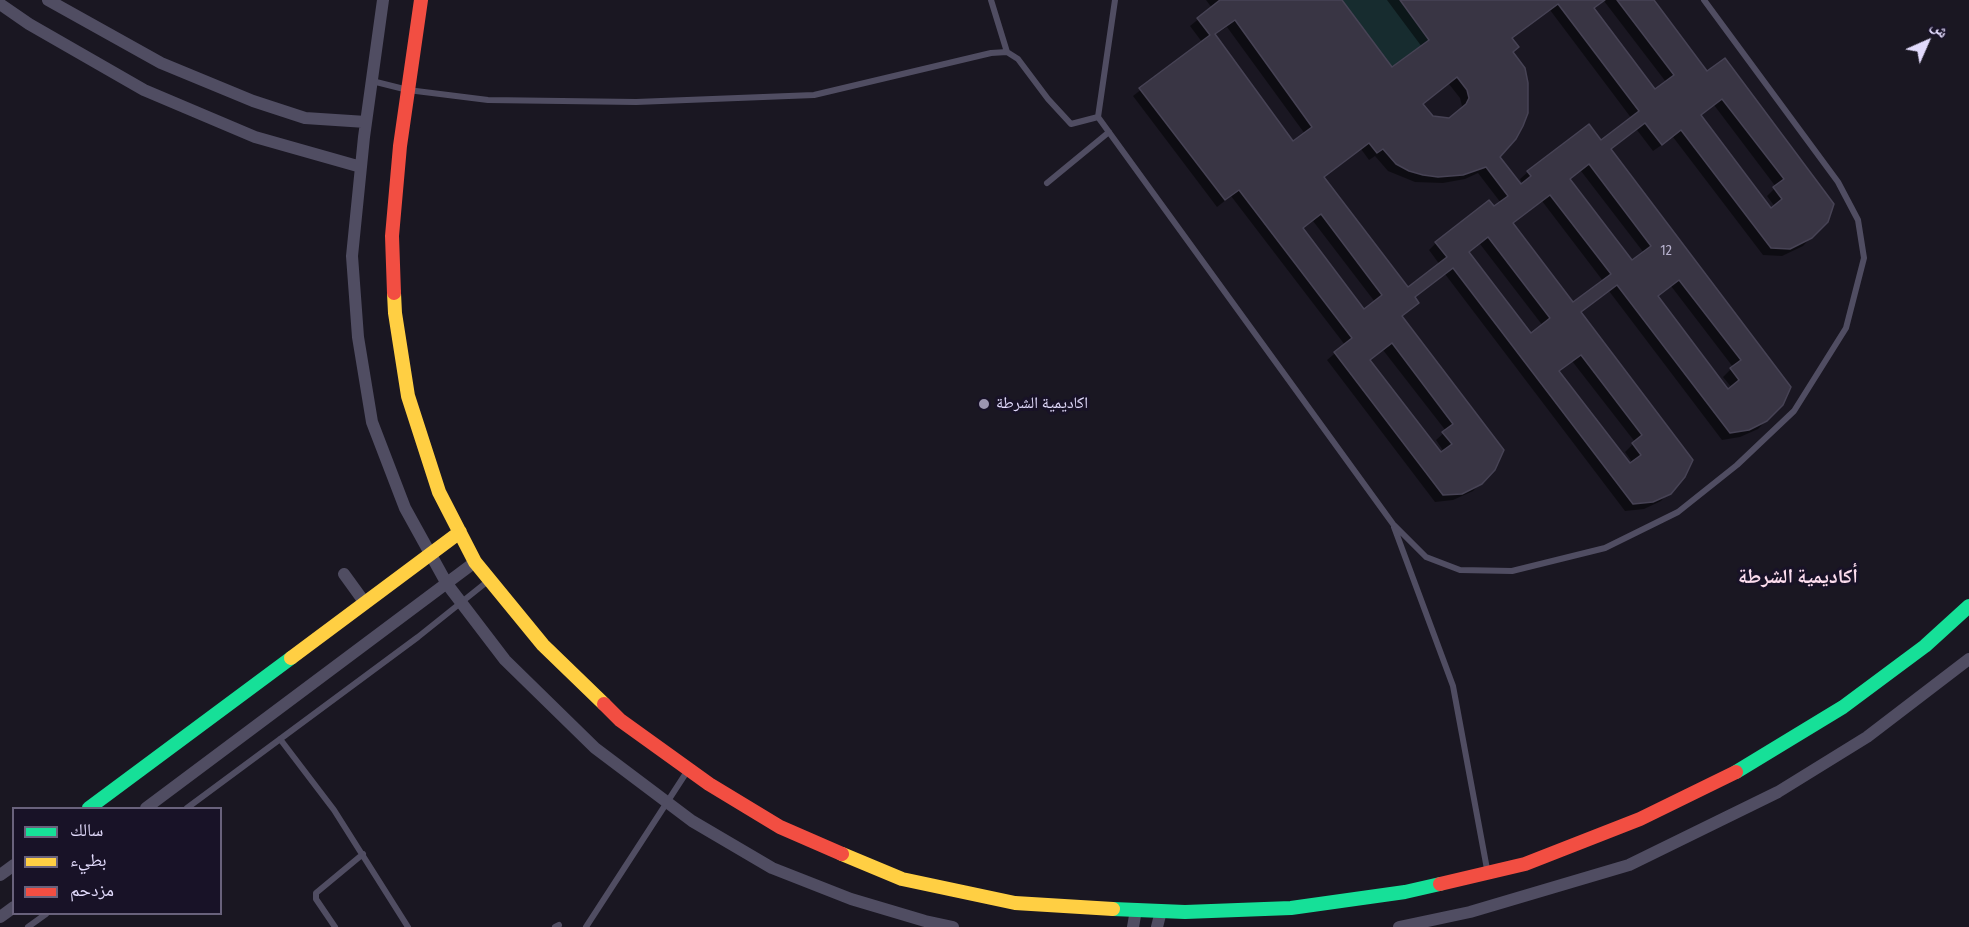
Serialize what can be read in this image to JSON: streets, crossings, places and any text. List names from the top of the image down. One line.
{"districts":["أكاديمية الشرطة"],"places":["اكاديمية الشرطة"],"house_numbers":["12"],"legend":["سالك","بطيء","مزدحم"],"north":"top right"}
